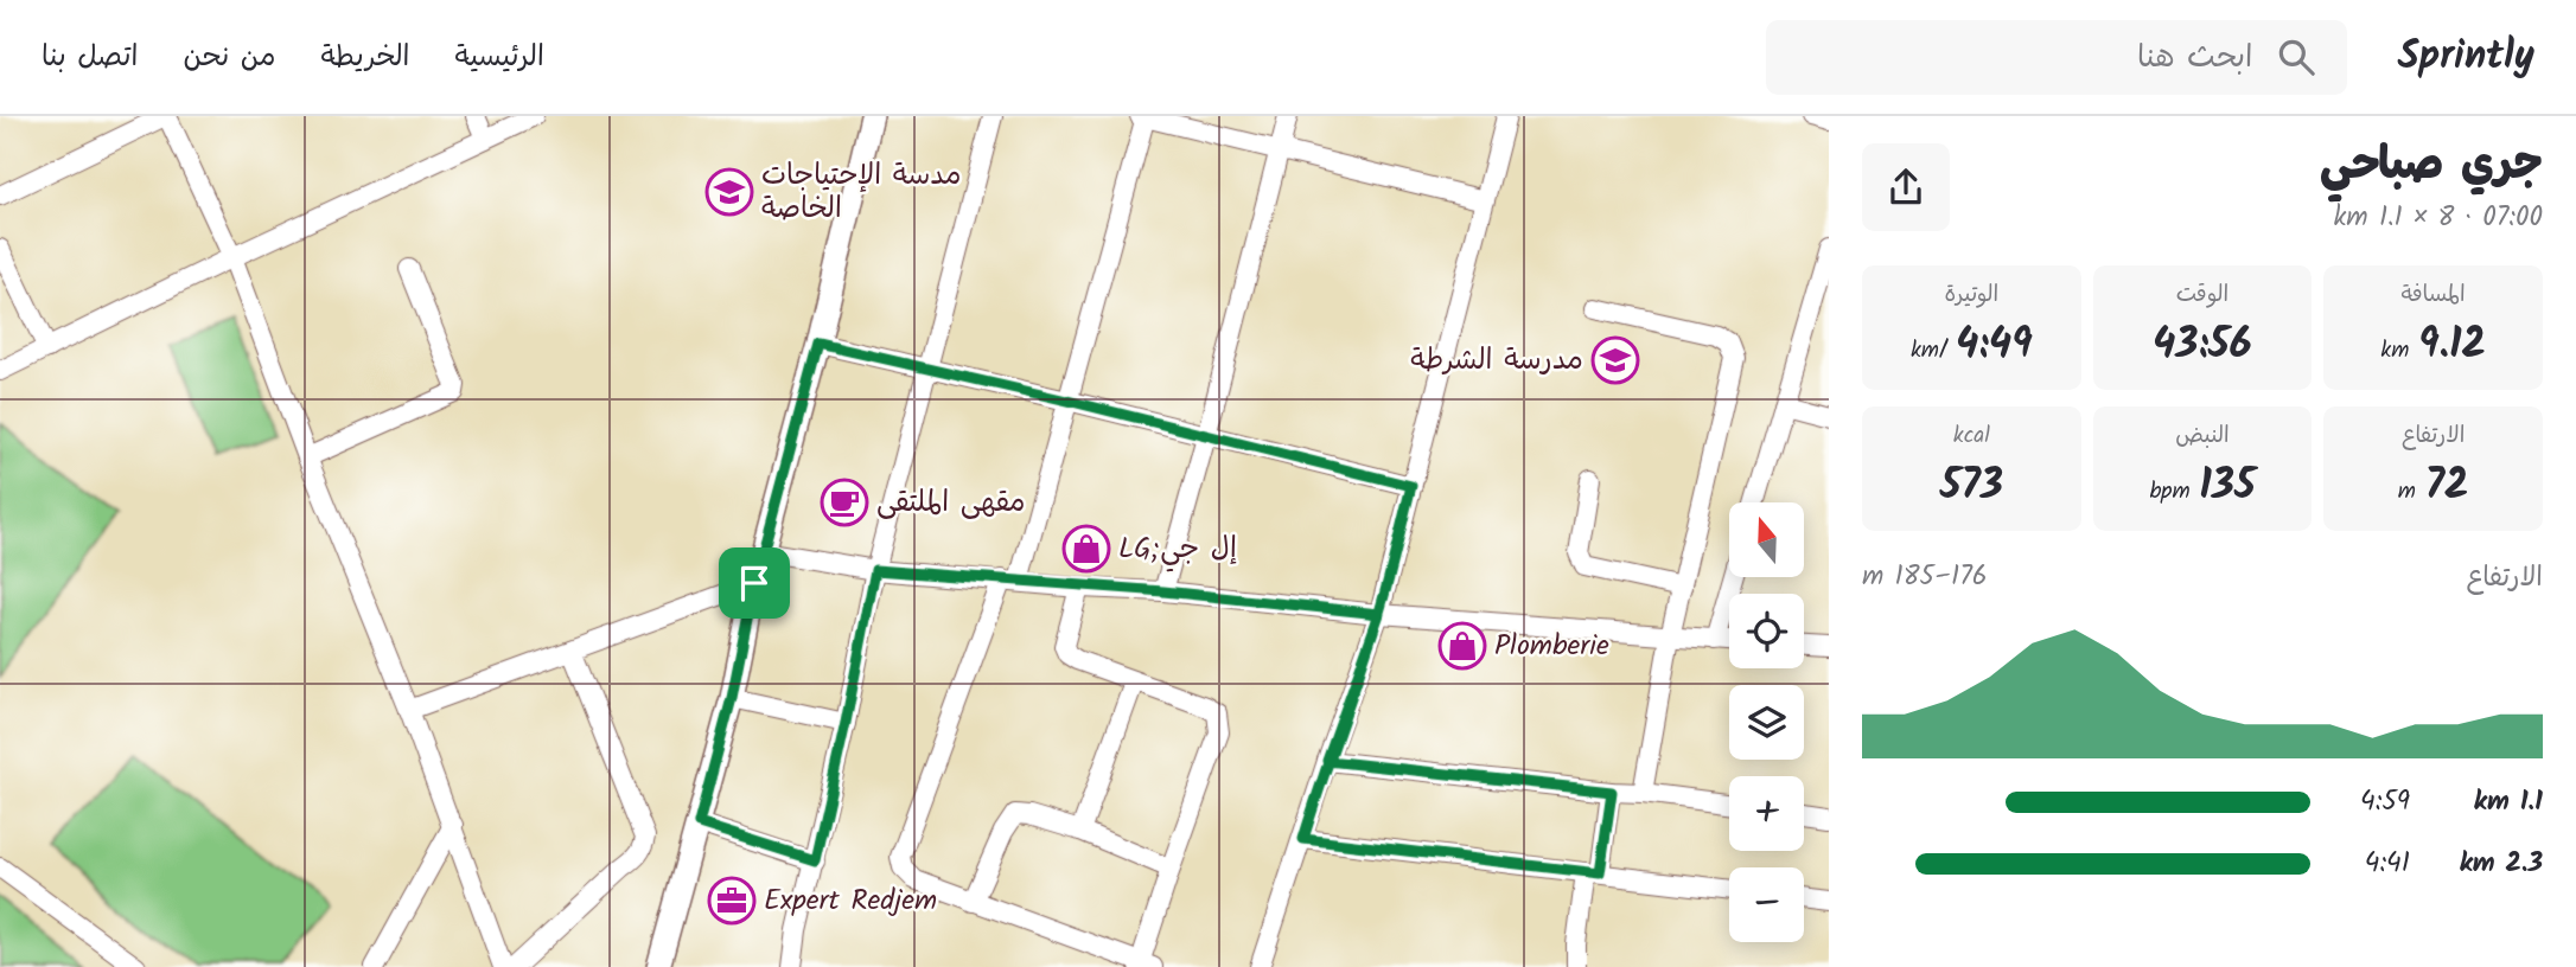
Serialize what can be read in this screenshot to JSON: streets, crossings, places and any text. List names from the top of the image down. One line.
{"places":{"school or university":["مدسة الإحتياجات الخاصة","مدرسة الشرطة"],"cafe":["مقهى الملتقى"],"shop":["LG;إل جي","Plomberie"],"office":["Expert Redjem"]},"north":"top","page":{"header":"Sprintly","search":"ابحث هنا","nav":["الرئيسية","الخريطة","من نحن","اتصل بنا"],"heading":["جري صباحي","07:00 · 8 × 1.1 km"],"stats":[["المسافة","9.12 km"],["الوقت","43:56"],["الوتيرة","4:49 /km"],["الارتفاع","72 m"],["النبض","135 bpm"],["kcal","573"]],"map_buttons":["+","−"],"chart":["الارتفاع","176–185 m"],"list":[{"name":"1.1 km","note":"4:59"},{"name":"2.3 km","note":"4:41"}]}}
